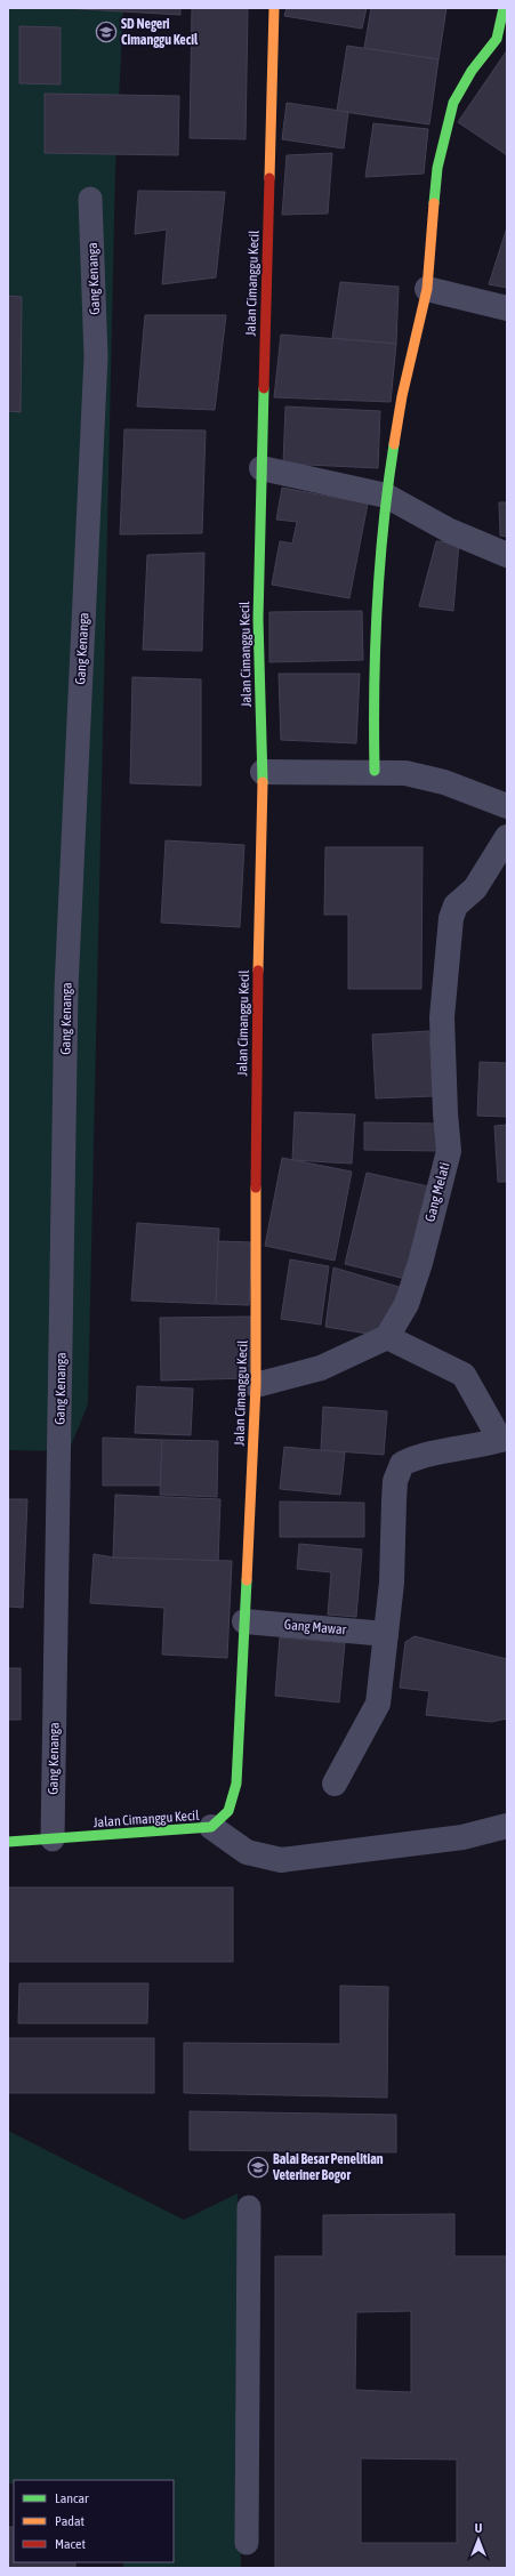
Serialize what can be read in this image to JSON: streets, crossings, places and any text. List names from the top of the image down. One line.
{"streets":{"street":["Jalan Cimanggu Kecil","Gang Melati","Gang Mawar"],"lane":["Gang Kenanga"]},"crossings":[["Gang Kenanga","Jalan Cimanggu Kecil"],["Jalan Cimanggu Kecil","Gang Mawar"]],"places":{"school or university":["SD Negeri Cimanggu Kecil","Balai Besar Penelitian Veteriner Bogor"]},"legend":["Lancar","Padat","Macet"],"north":"top"}
